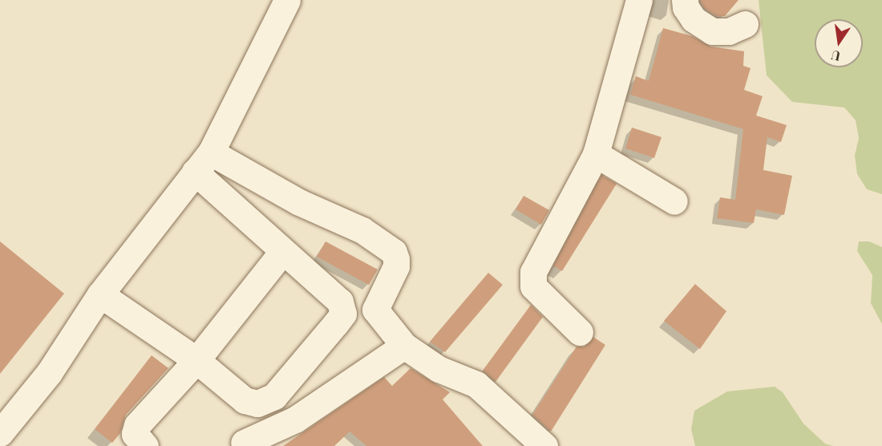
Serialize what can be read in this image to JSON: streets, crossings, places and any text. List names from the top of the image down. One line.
{"north":"bottom"}
